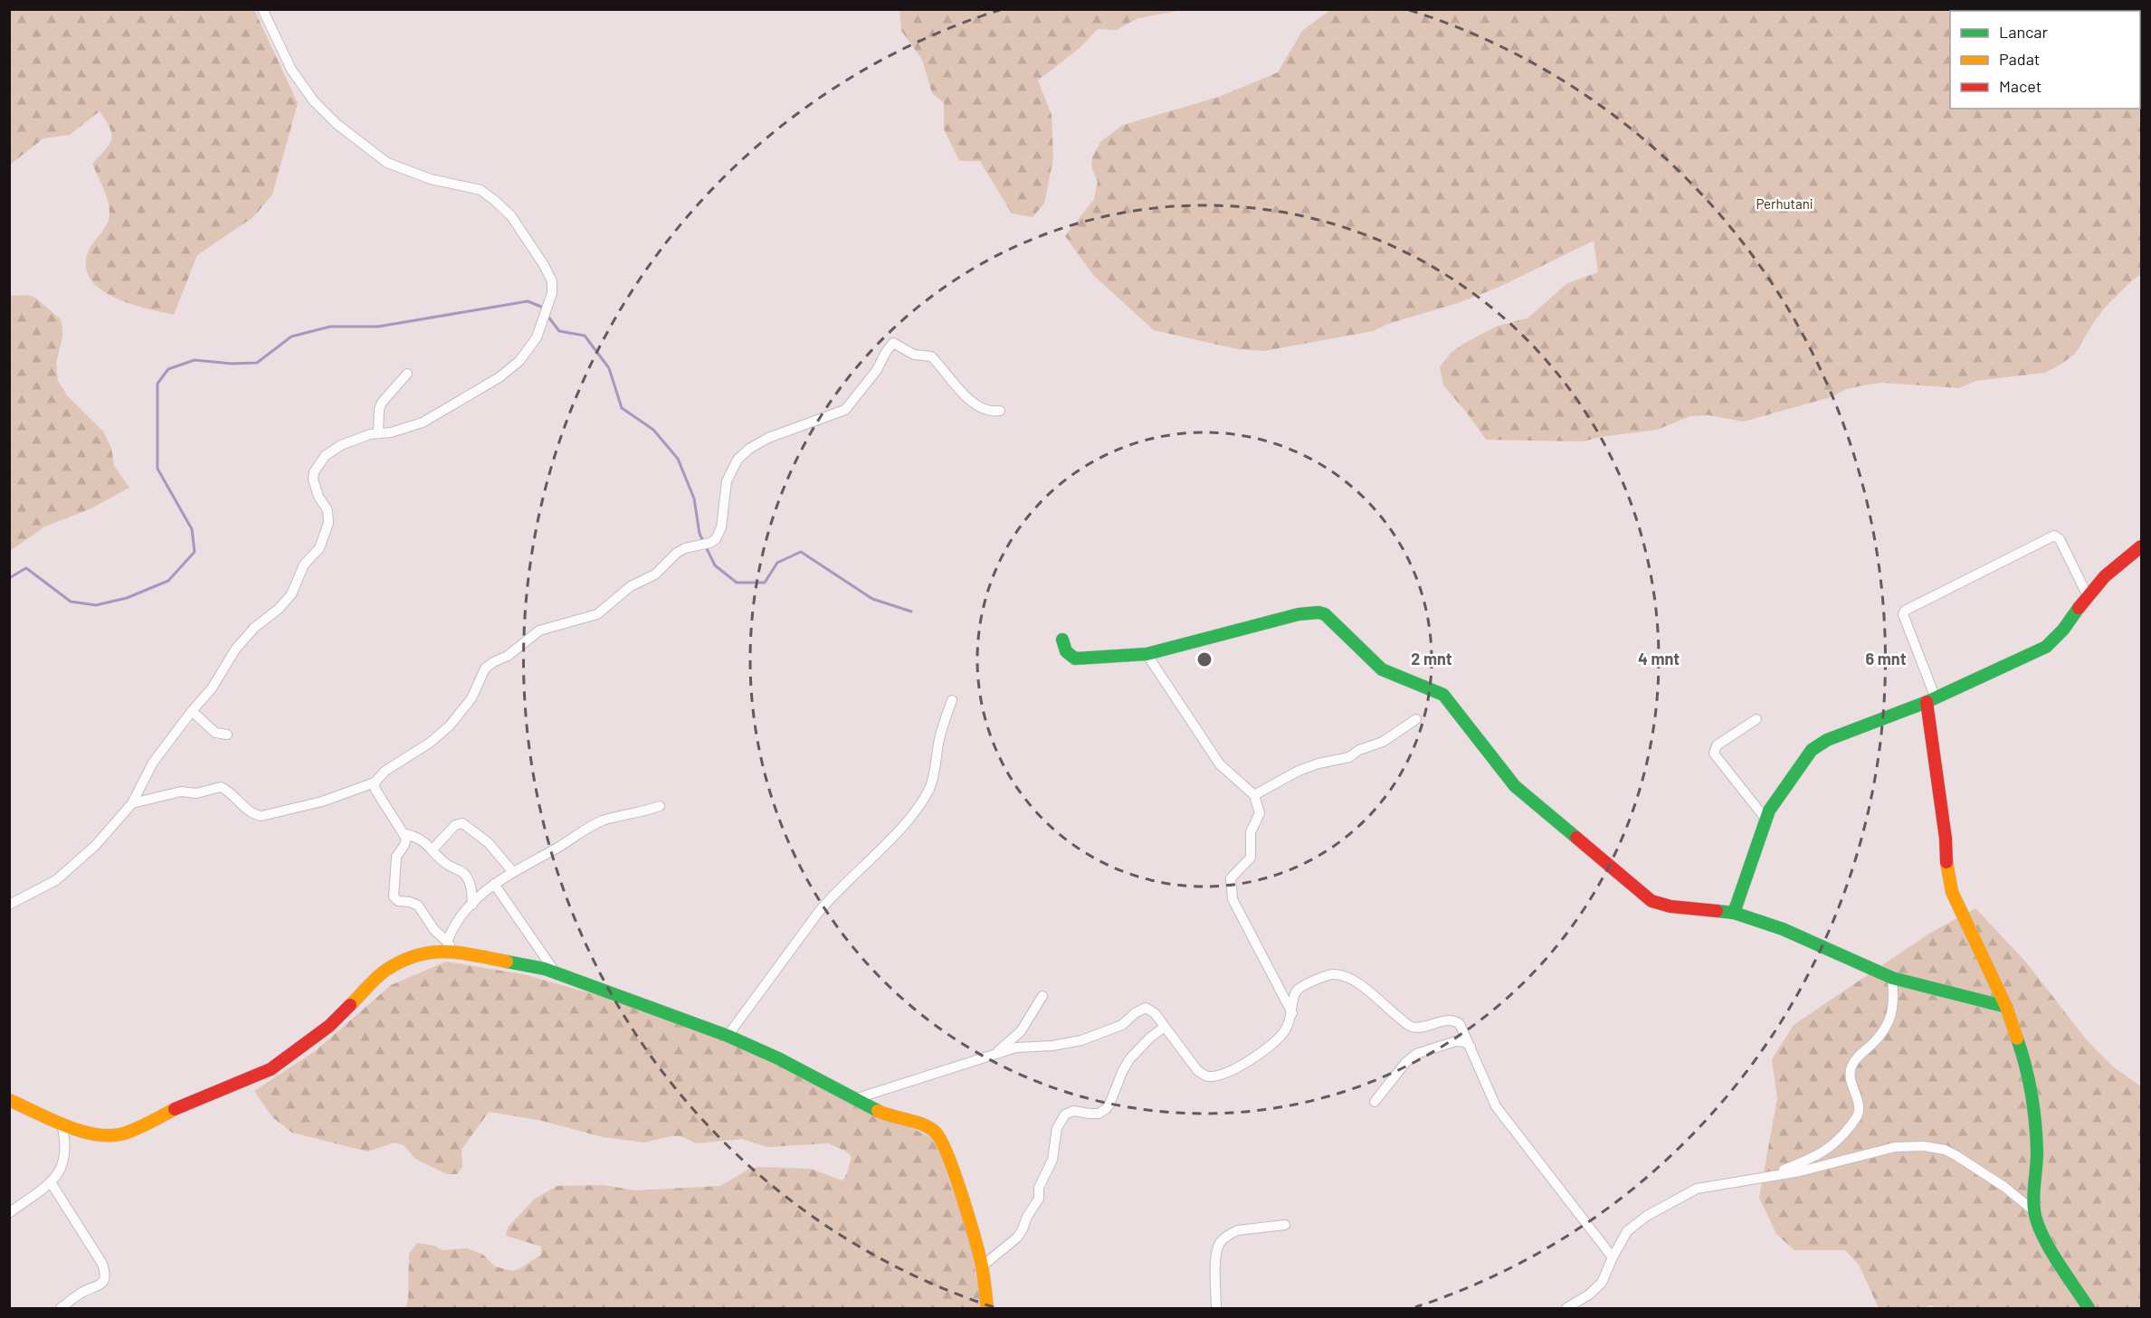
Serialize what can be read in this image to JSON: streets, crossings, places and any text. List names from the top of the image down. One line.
{"parks":["Perhutani"],"legend":["Lancar","Padat","Macet"],"rings":["2 mnt","4 mnt","6 mnt"]}
